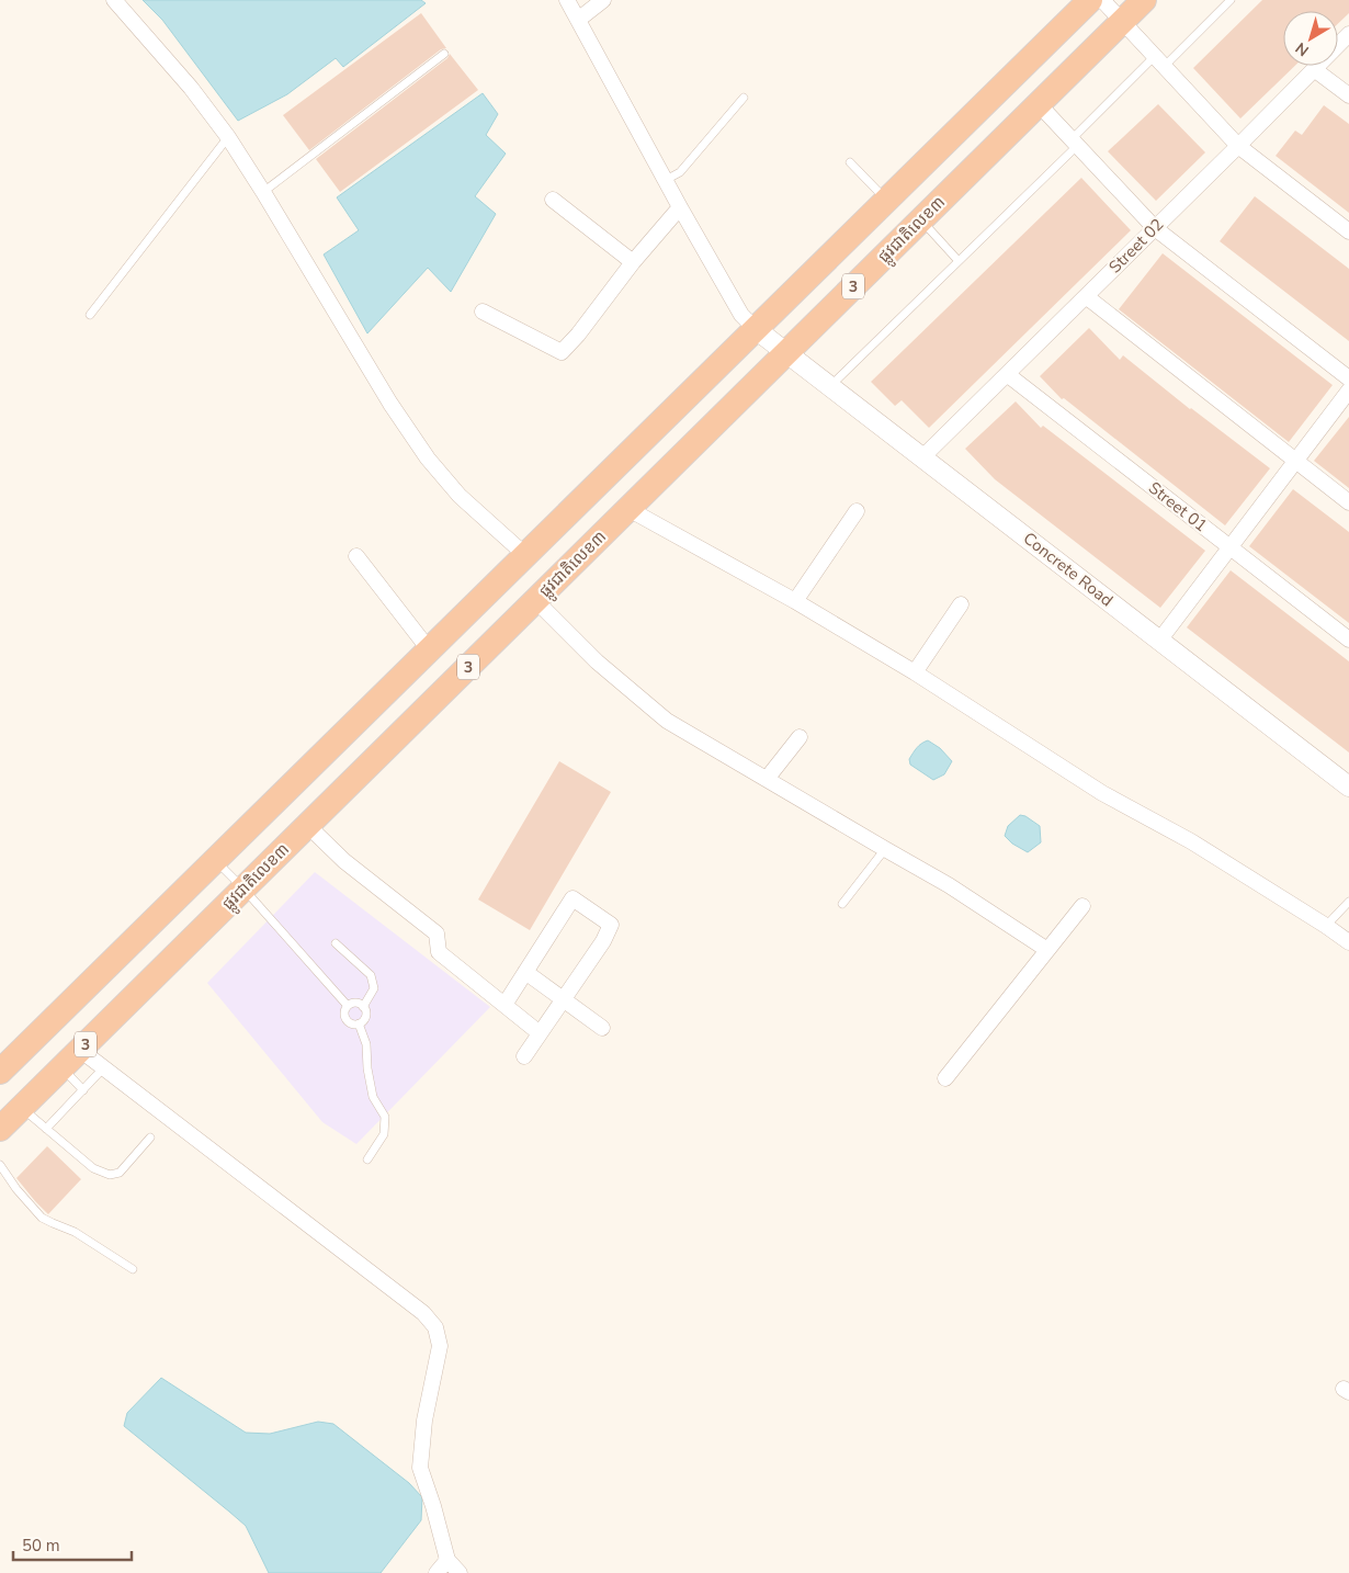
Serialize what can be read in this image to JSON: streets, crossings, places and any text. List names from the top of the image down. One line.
{"streets":{"highway":["ផ្លូវជាតិលេខ៣","3"],"street":["Street 02","Street 01","Concrete Road"]},"crossings":[["ផ្លូវជាតិលេខ៣","Concrete Road"],["Street 02","Street 01"],["Street 02","Concrete Road"],["3","Concrete Road"]],"scale_bar":"50 m","north":"bottom left"}
